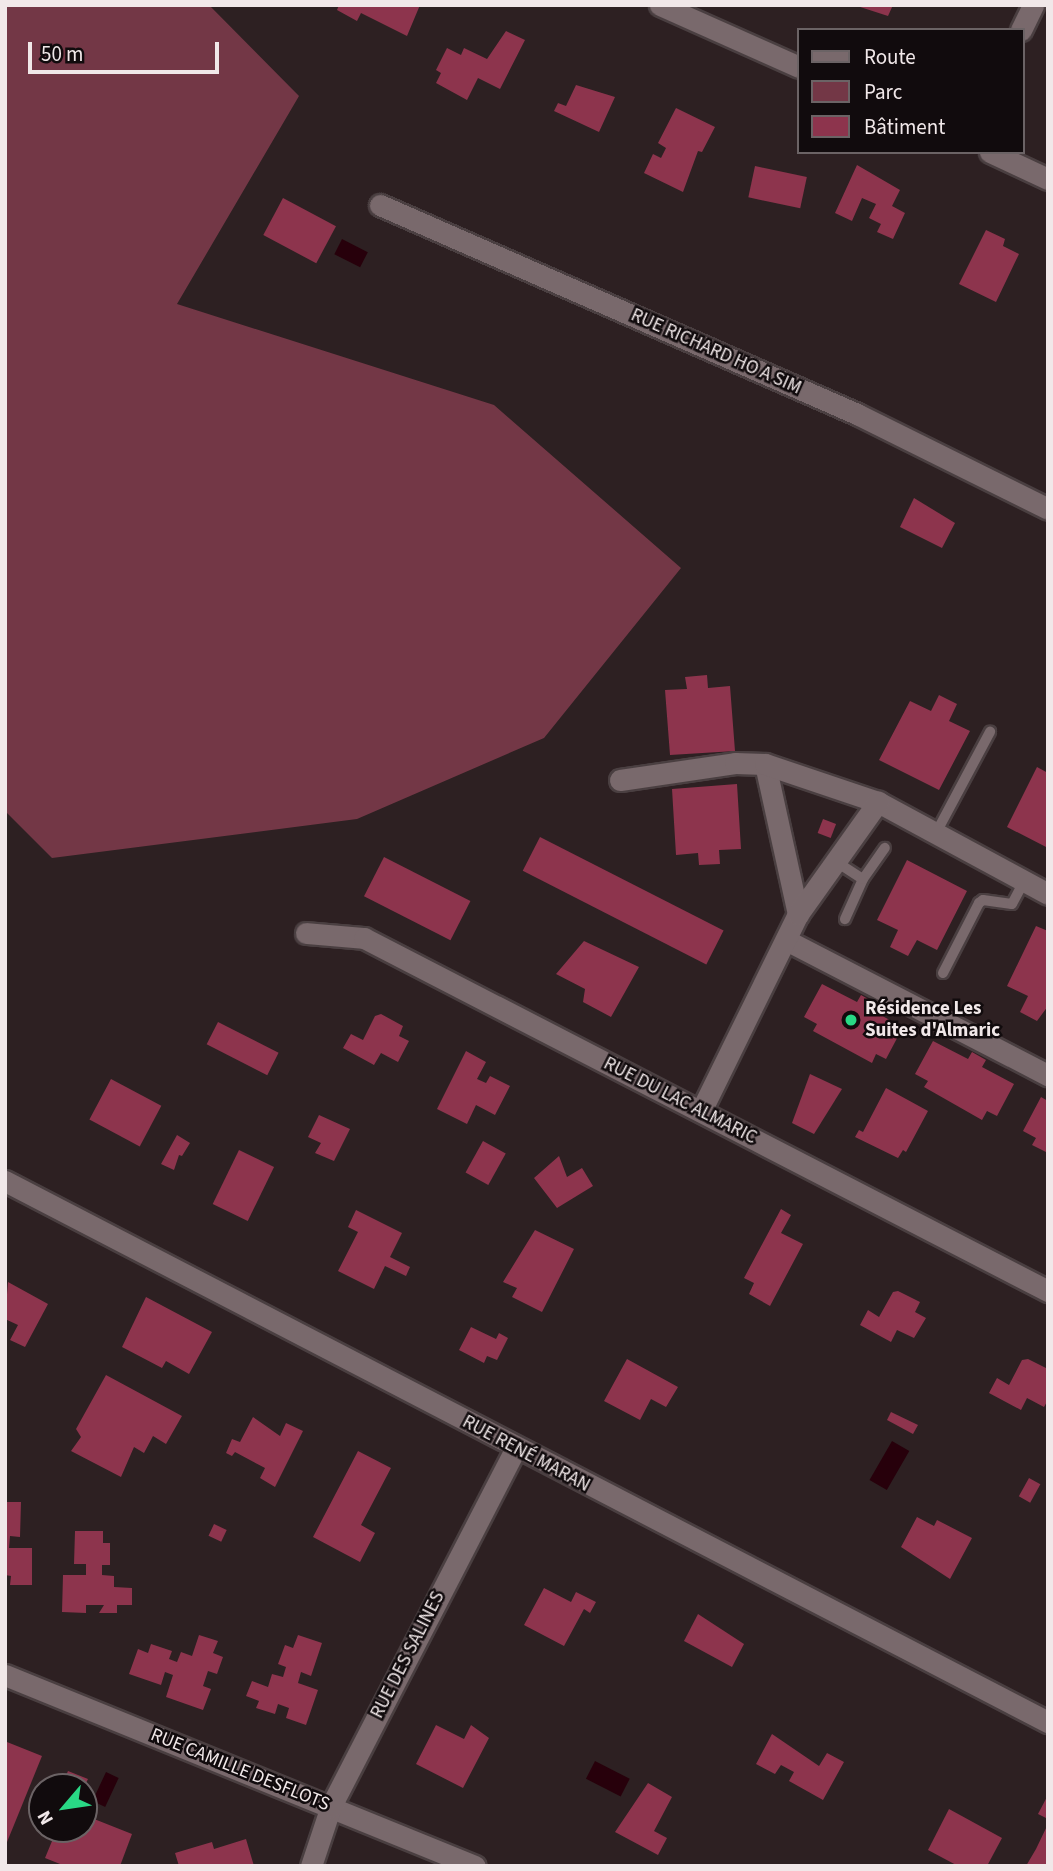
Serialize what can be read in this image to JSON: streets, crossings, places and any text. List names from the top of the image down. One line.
{"streets":{"street":["RUE RICHARD HO A SIM","RUE DU LAC ALMARIC","RUE RENÉ MARAN","RUE DES SALINES","RUE CAMILLE DESFLOTS"]},"crossings":[["RUE RENÉ MARAN","RUE DES SALINES"],["RUE DES SALINES","RUE CAMILLE DESFLOTS"]],"places":["Résidence Les Suites d'Almaric"],"legend":["Route","Parc","Bâtiment"],"scale_bar":"50 m","north":"bottom left"}
